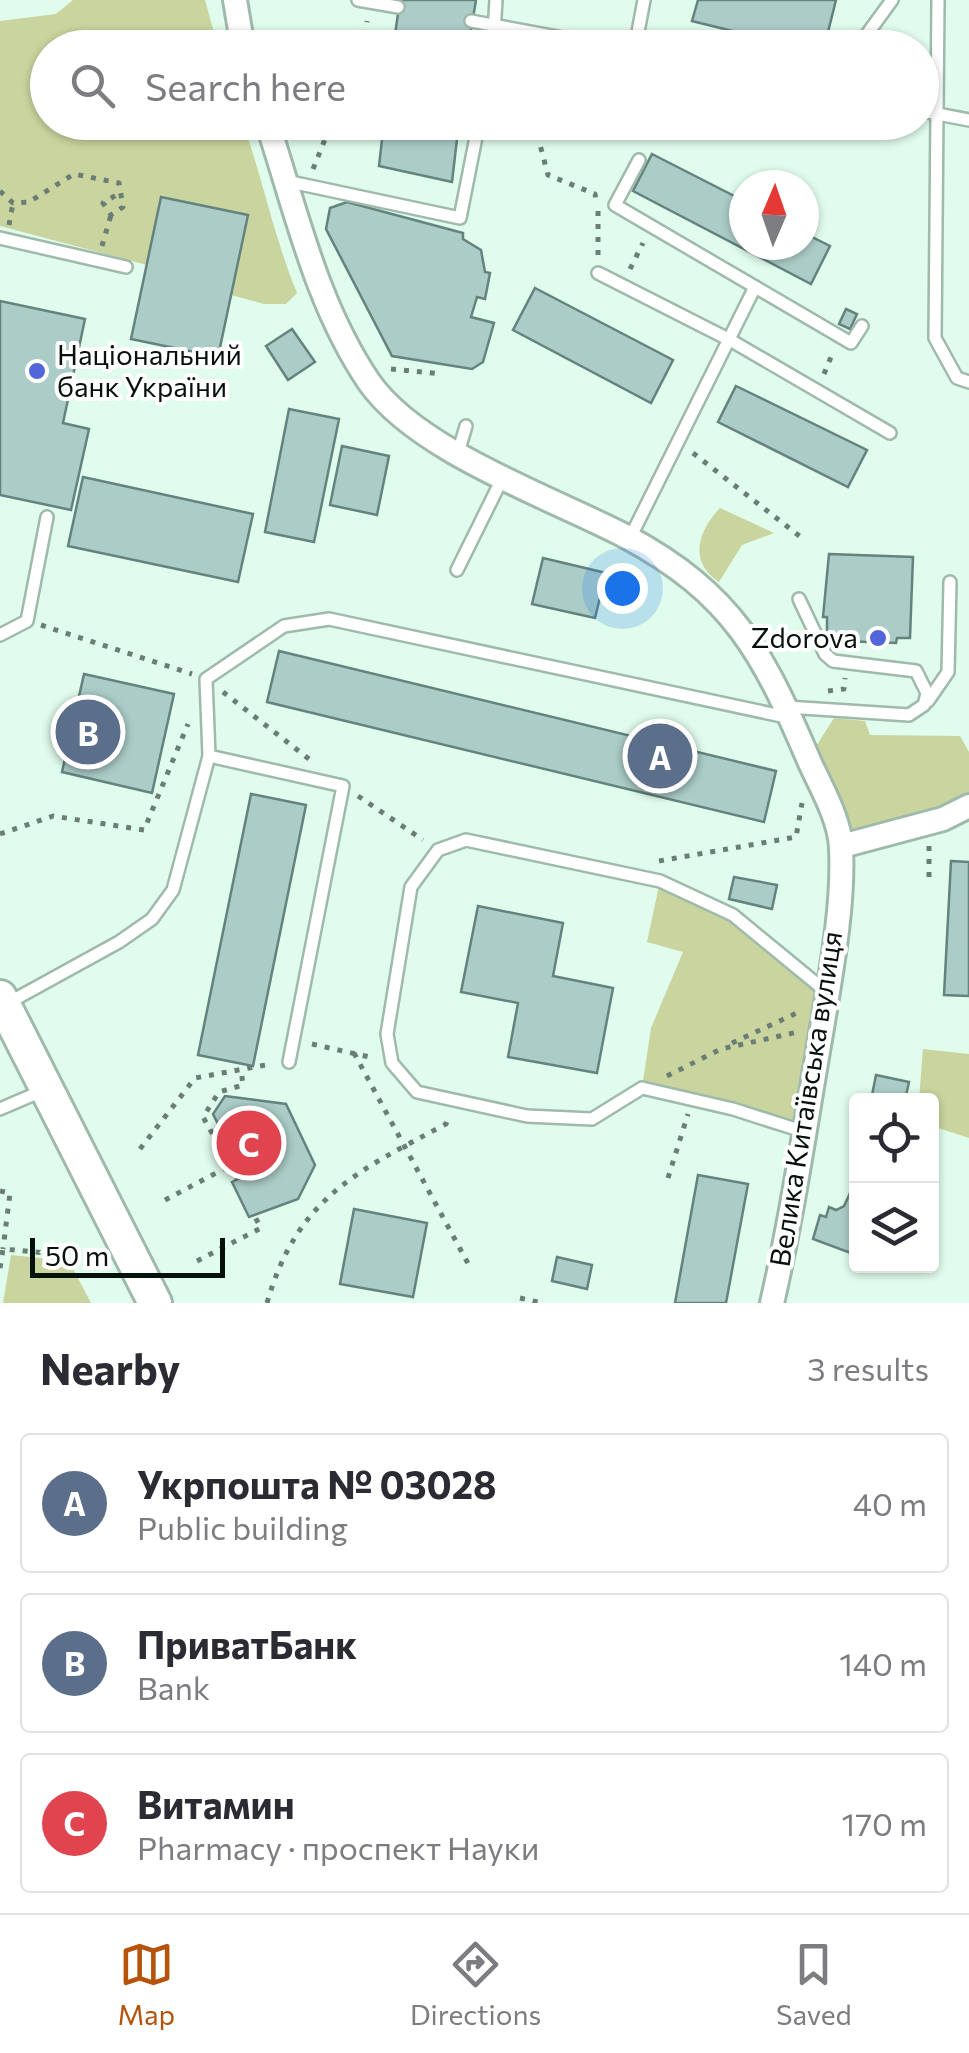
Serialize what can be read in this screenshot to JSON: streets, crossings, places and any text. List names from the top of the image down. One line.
{"streets":{"street":["Велика Китаївська вулиця"]},"places":["Національний банк України","Zdorova"],"scale_bar":"50 m","north":"top","page":{"search":"Search here","pins":["B","A","C"],"scale":"50 m","heading":["Nearby","3 results"],"list":[{"mark":"A","name":"Укрпошта № 03028","note":"Public building","value":"40 m"},{"mark":"B","name":"ПриватБанк","note":"Bank","value":"140 m"},{"mark":"C","name":"Витамин","note":"Pharmacy · проспект Науки","value":"170 m"}],"nav":["Map","Directions","Saved"]}}
